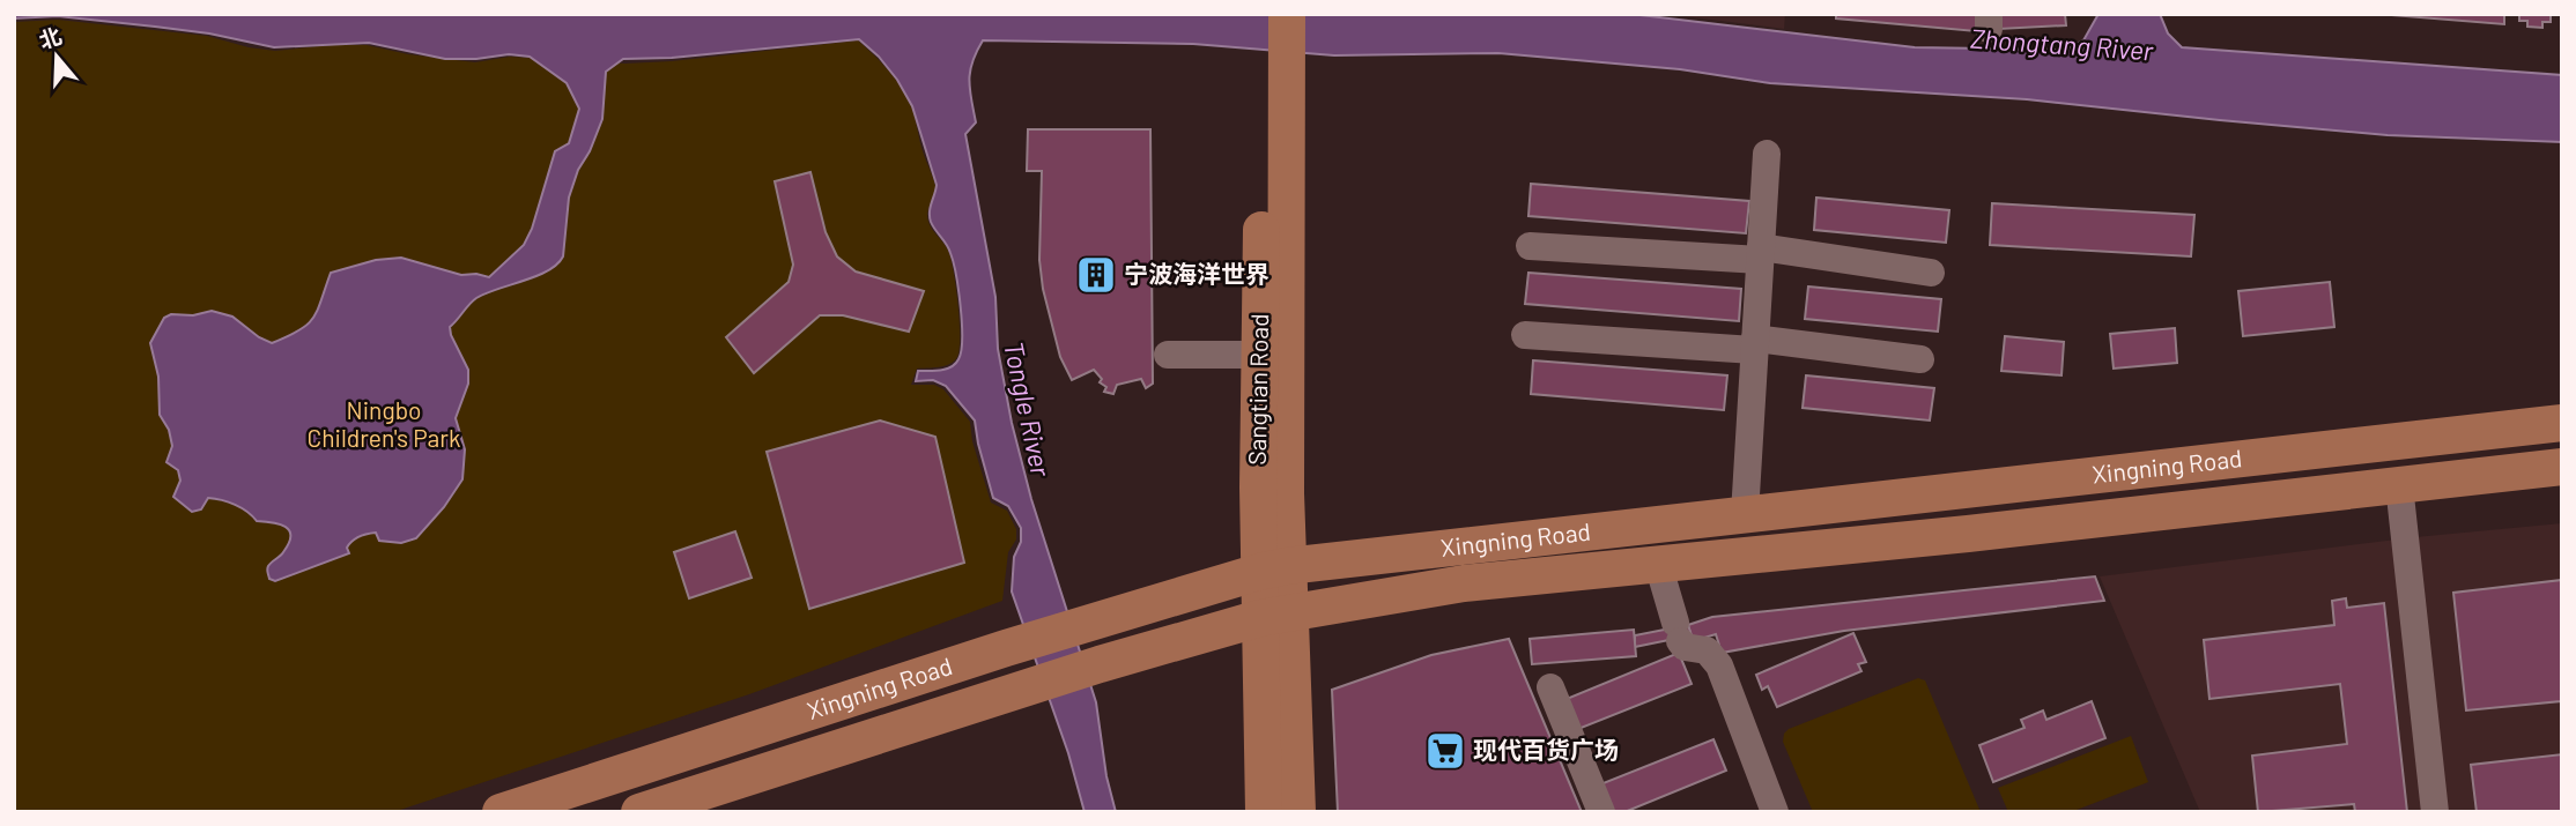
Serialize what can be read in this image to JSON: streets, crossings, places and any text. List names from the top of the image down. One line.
{"streets":{"main road":["Sangtian Road","Xingning Road"]},"crossings":[["Sangtian Road","Xingning Road"]],"water":["Zhongtang River","Tongle River"],"parks":["Ningbo Children's Park"],"places":{"building":["宁波海洋世界"],"supermarket":["现代百货广场"]},"north":"top"}
